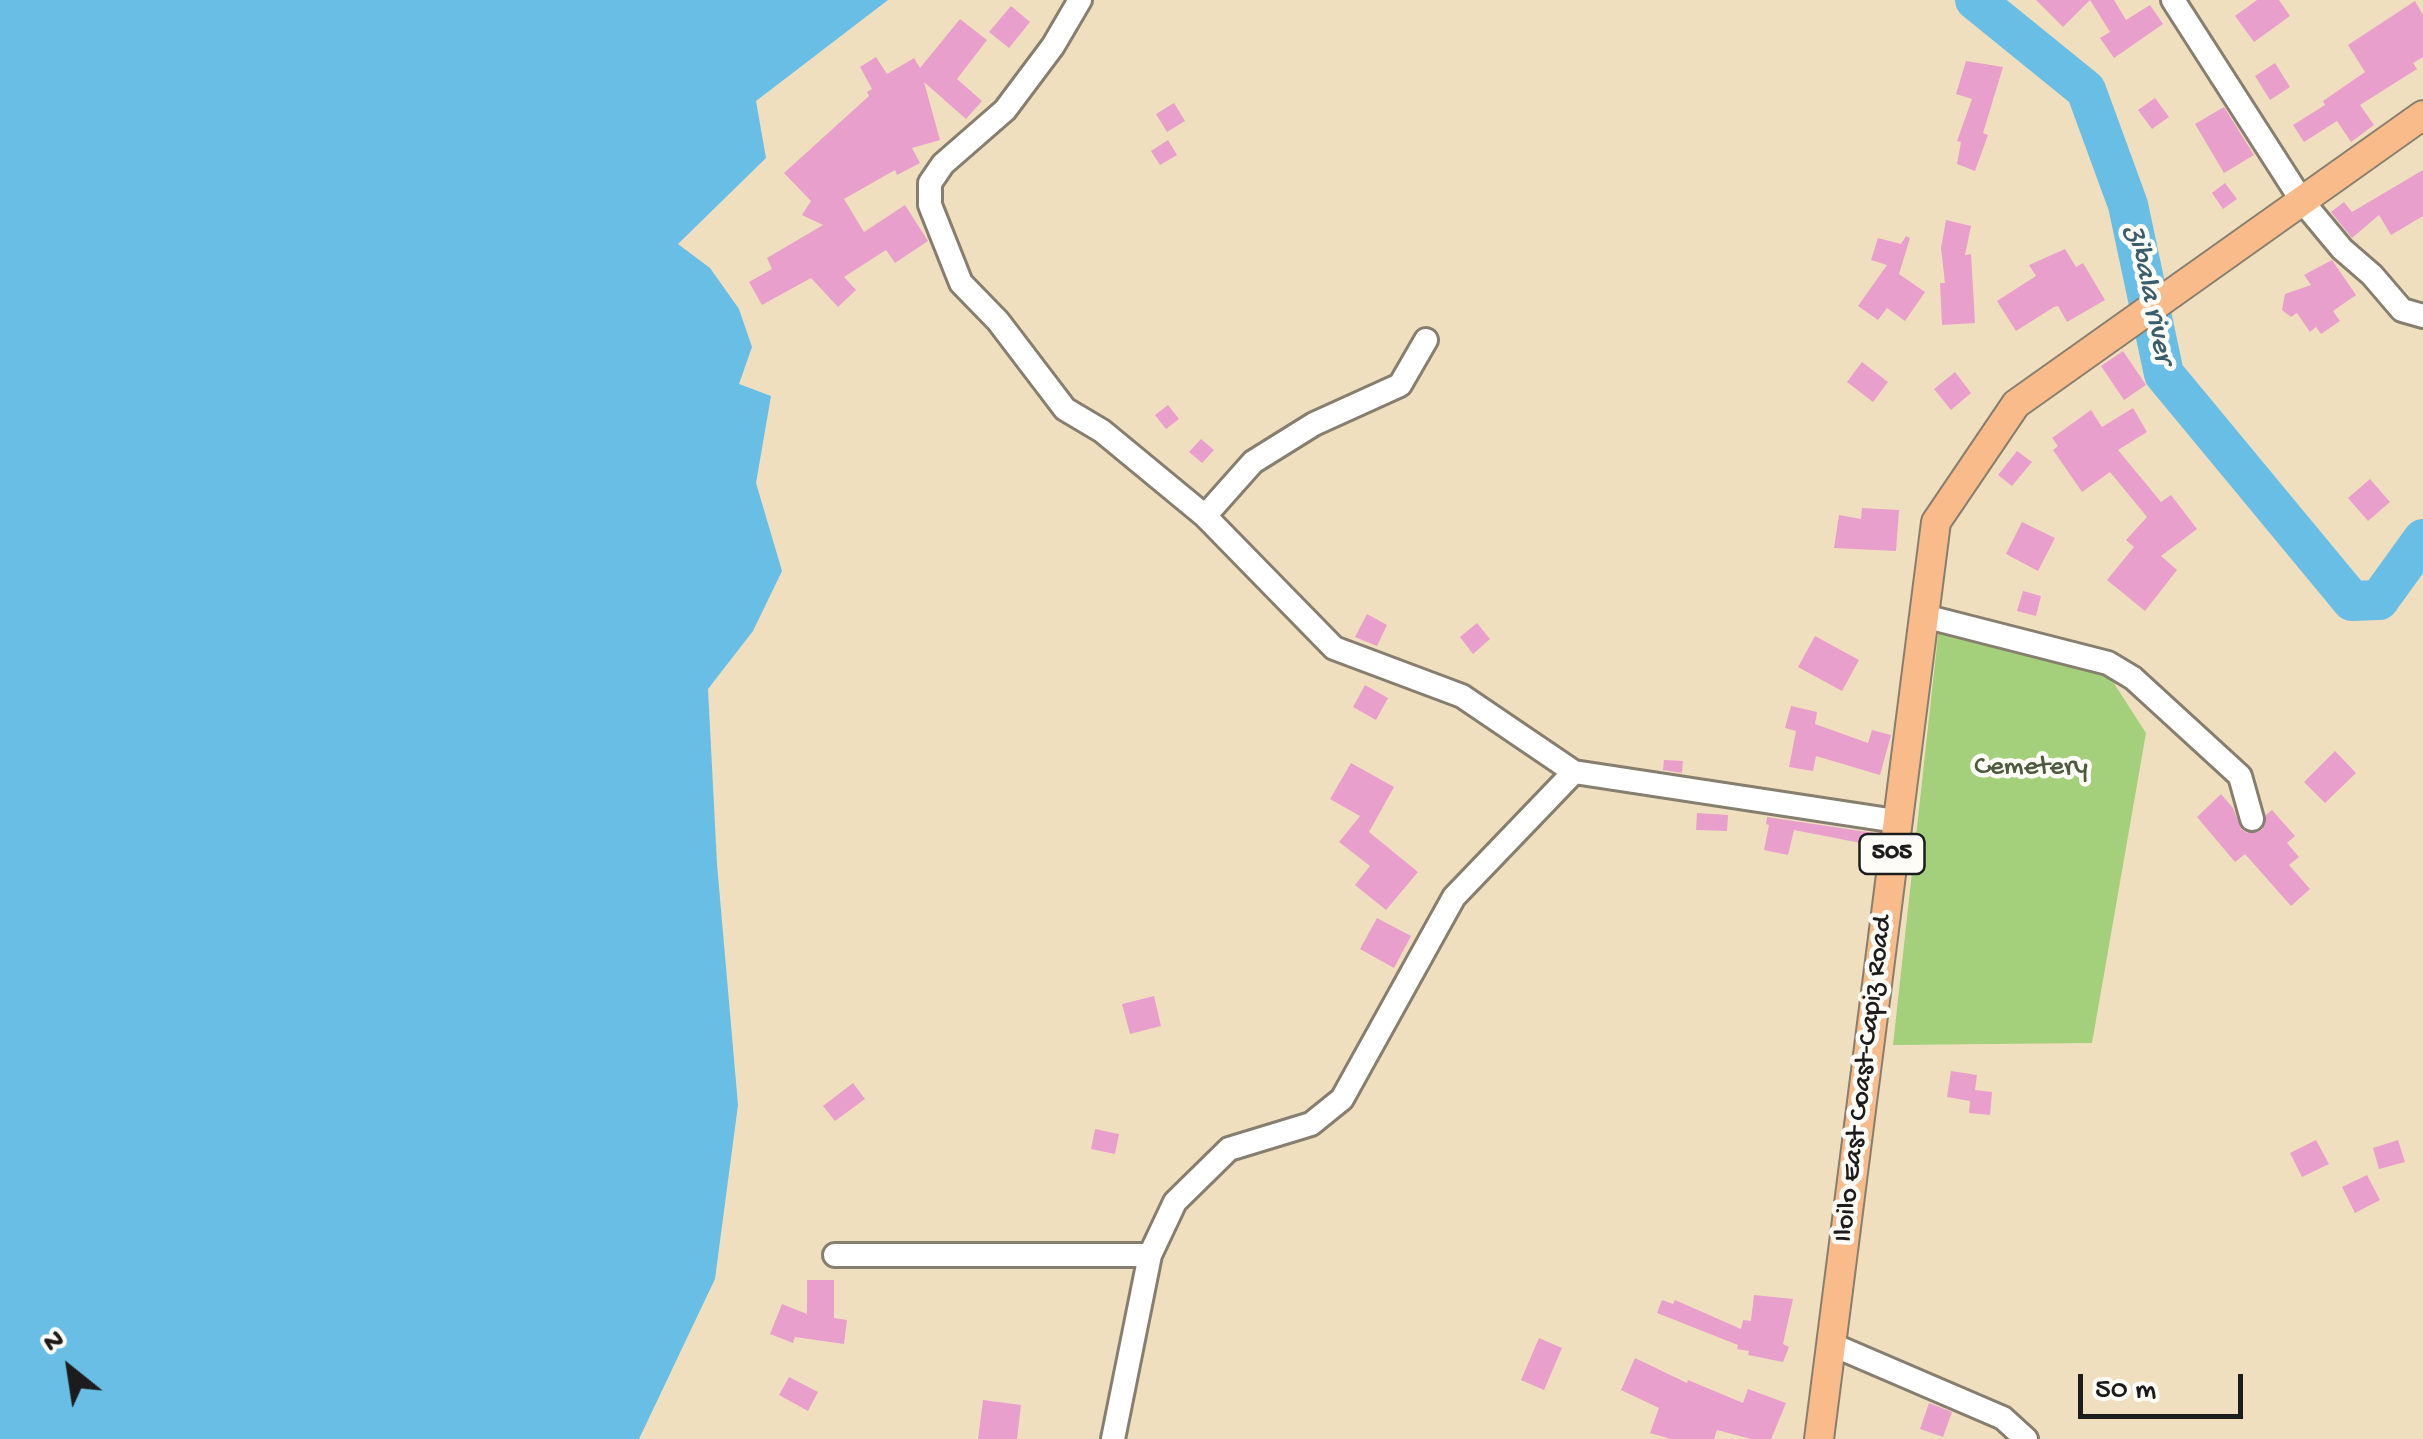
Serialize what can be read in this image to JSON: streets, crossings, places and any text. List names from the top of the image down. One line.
{"streets":{"main road":["505","Iloilo East Coast-Capiz Road"]},"water":["zibala river"],"parks":["Cemetery"],"scale_bar":"50 m","north":"top left"}
